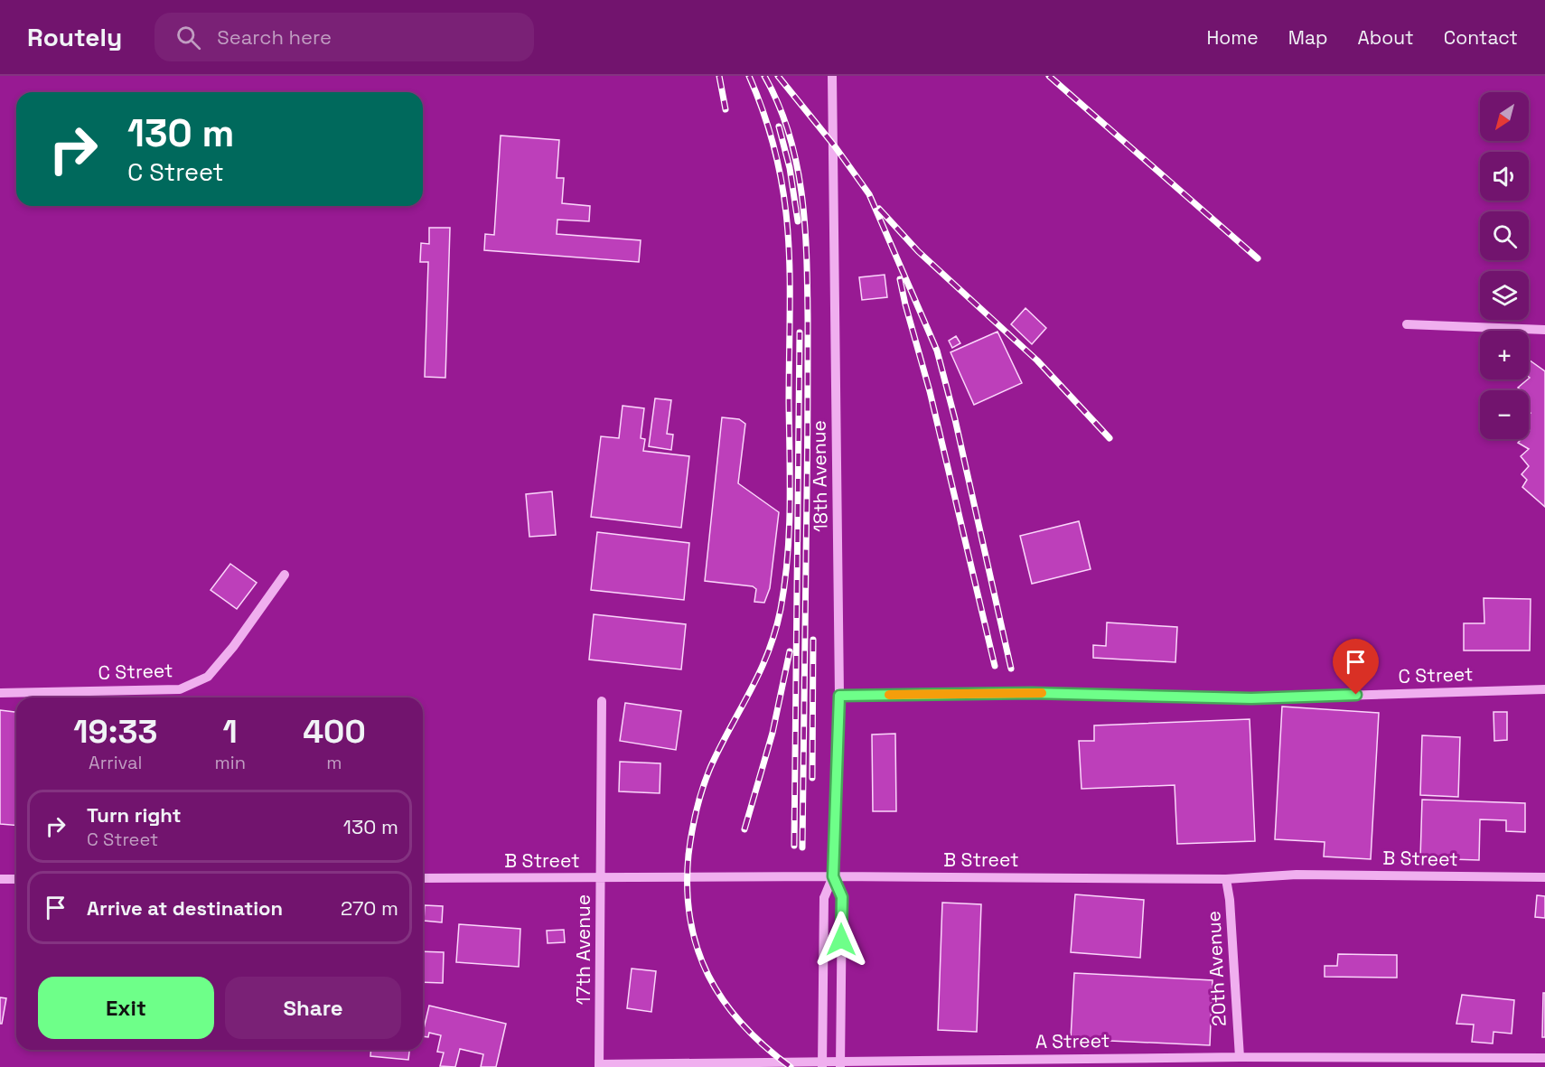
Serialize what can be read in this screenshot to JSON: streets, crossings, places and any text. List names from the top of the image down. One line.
{"streets":{"street":["18th Avenue","C Street","B Street","17th Avenue","20th Avenue","A Street"]},"crossings":[["18th Avenue","C Street"],["18th Avenue","B Street"],["B Street","17th Avenue"],["B Street","20th Avenue"],["17th Avenue","A Street"],["20th Avenue","A Street"]],"north":"bottom left","page":{"header":"Routely","search":"Search here","nav":["Home","Map","About","Contact"],"map_buttons":["+","−"],"turn":["130 m","C Street"],"eta":["19:33","Arrival","1","min","400","m"],"list":[{"name":"Turn right","note":"C Street","value":"130 m"},{"name":"Arrive at destination","value":"270 m"}],"buttons":["Exit","Share"]}}
